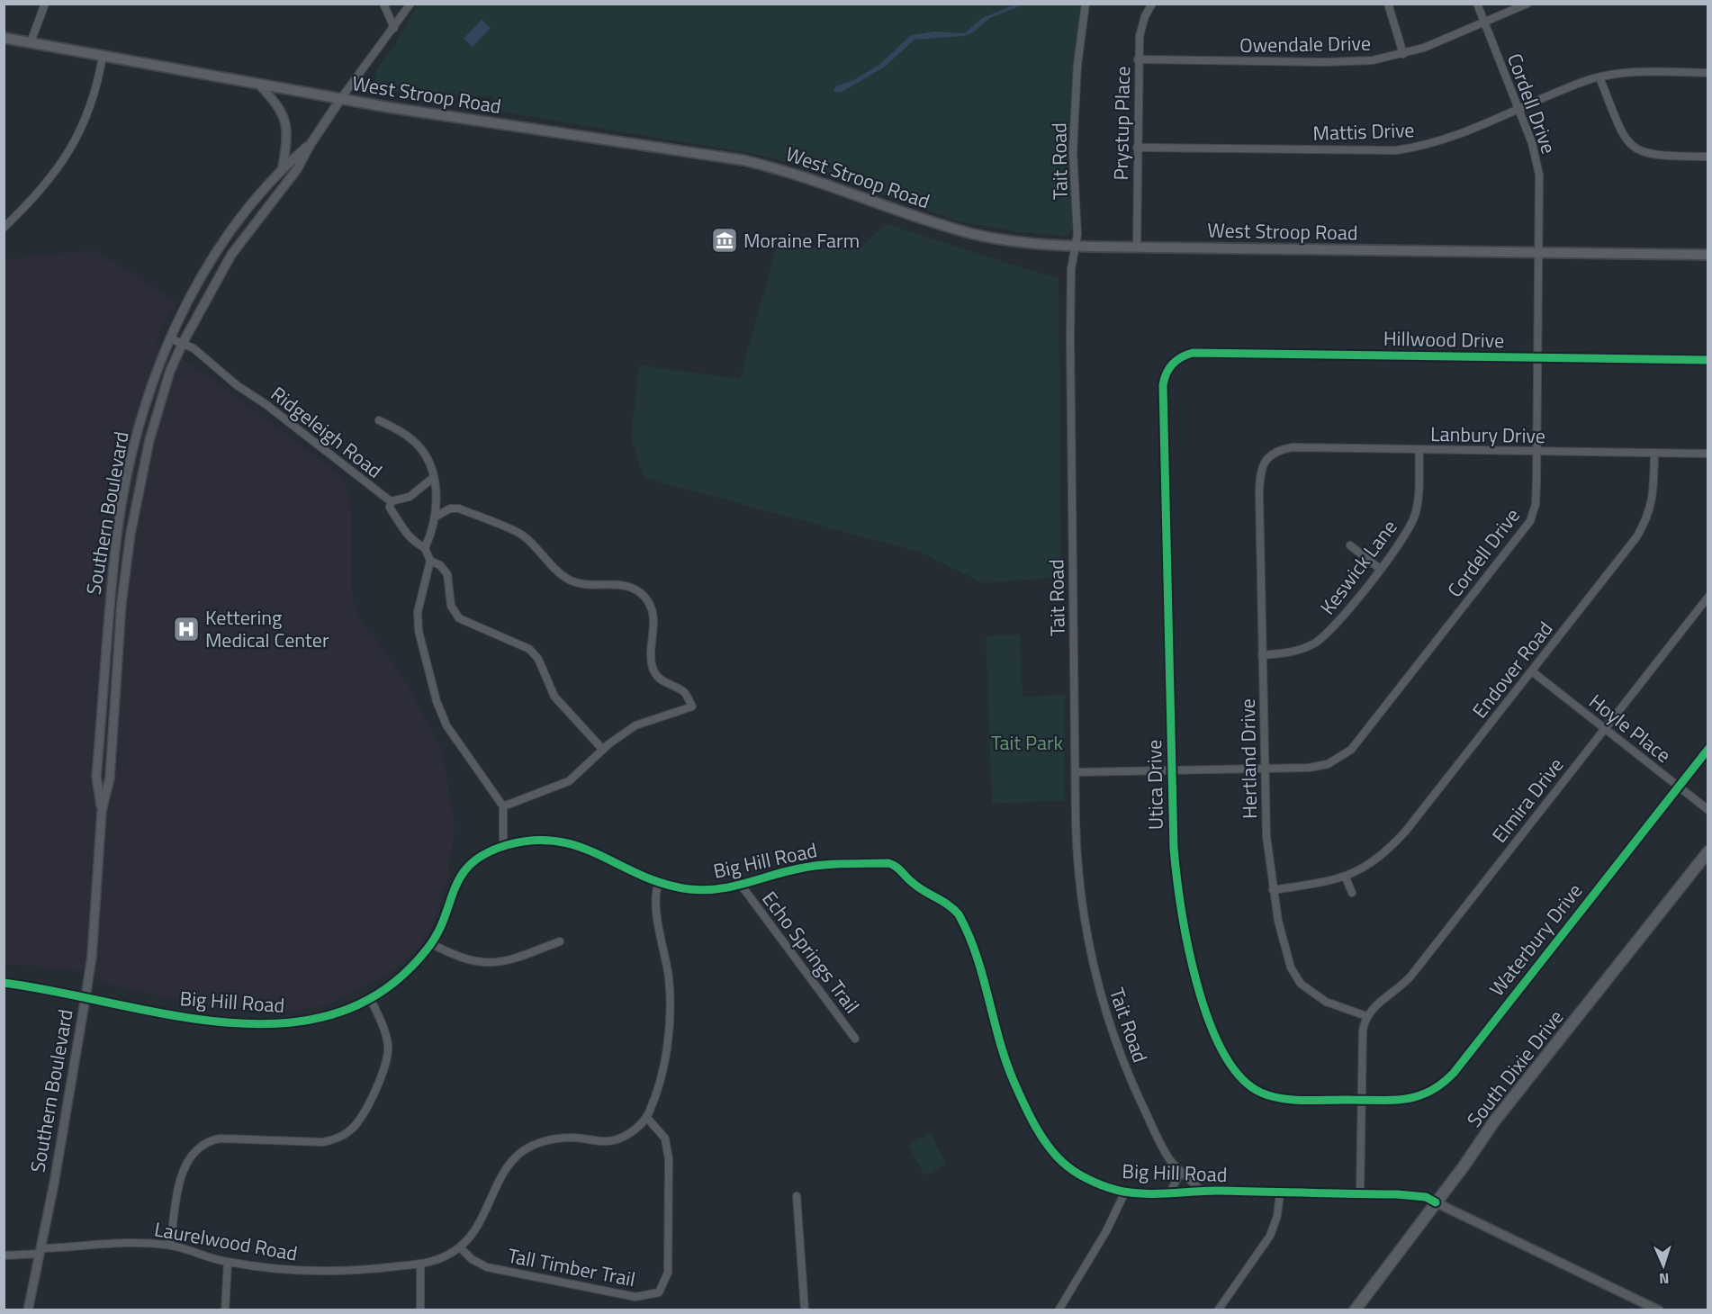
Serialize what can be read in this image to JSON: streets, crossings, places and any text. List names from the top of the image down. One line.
{"streets":{"main road":["West Stroop Road","South Dixie Drive"],"street":["Owendale Drive","Cordell Drive","Prystup Place","Mattis Drive","Tait Road","Hillwood Drive","Ridgeleigh Road","Lanbury Drive","Southern Boulevard","Keswick Lane","Endover Road","Hoyle Place","Hertland Drive","Utica Drive","Elmira Drive","Big Hill Road","Waterbury Drive","Echo Springs Trail","Laurelwood Road","Tall Timber Trail"]},"crossings":[["Owendale Drive","Cordell Drive"],["Owendale Drive","Prystup Place"],["West Stroop Road","Cordell Drive"],["West Stroop Road","Prystup Place"],["West Stroop Road","Tait Road"],["West Stroop Road","Southern Boulevard"],["Cordell Drive","Mattis Drive"],["Cordell Drive","Tait Road"],["Cordell Drive","Hillwood Drive"],["Cordell Drive","Lanbury Drive"],["Cordell Drive","Hertland Drive"],["Cordell Drive","Utica Drive"],["Prystup Place","Mattis Drive"],["Tait Road","Big Hill Road"],["Hillwood Drive","Utica Drive"],["Ridgeleigh Road","Southern Boulevard"],["Lanbury Drive","Keswick Lane"],["Lanbury Drive","Endover Road"],["Lanbury Drive","Hertland Drive"],["Southern Boulevard","Big Hill Road"],["Southern Boulevard","Laurelwood Road"],["Keswick Lane","Hertland Drive"],["Endover Road","Hoyle Place"],["Endover Road","Hertland Drive"],["Hoyle Place","Elmira Drive"],["Hoyle Place","Waterbury Drive"],["Hertland Drive","Elmira Drive"],["Utica Drive","Waterbury Drive"],["Big Hill Road","Echo Springs Trail"],["Big Hill Road","South Dixie Drive"],["Big Hill Road","Laurelwood Road"],["Laurelwood Road","Tall Timber Trail"]],"parks":["Tait Park"],"places":{"museum":["Moraine Farm"],"hospital":["Kettering Medical Center"]},"north":"bottom"}
